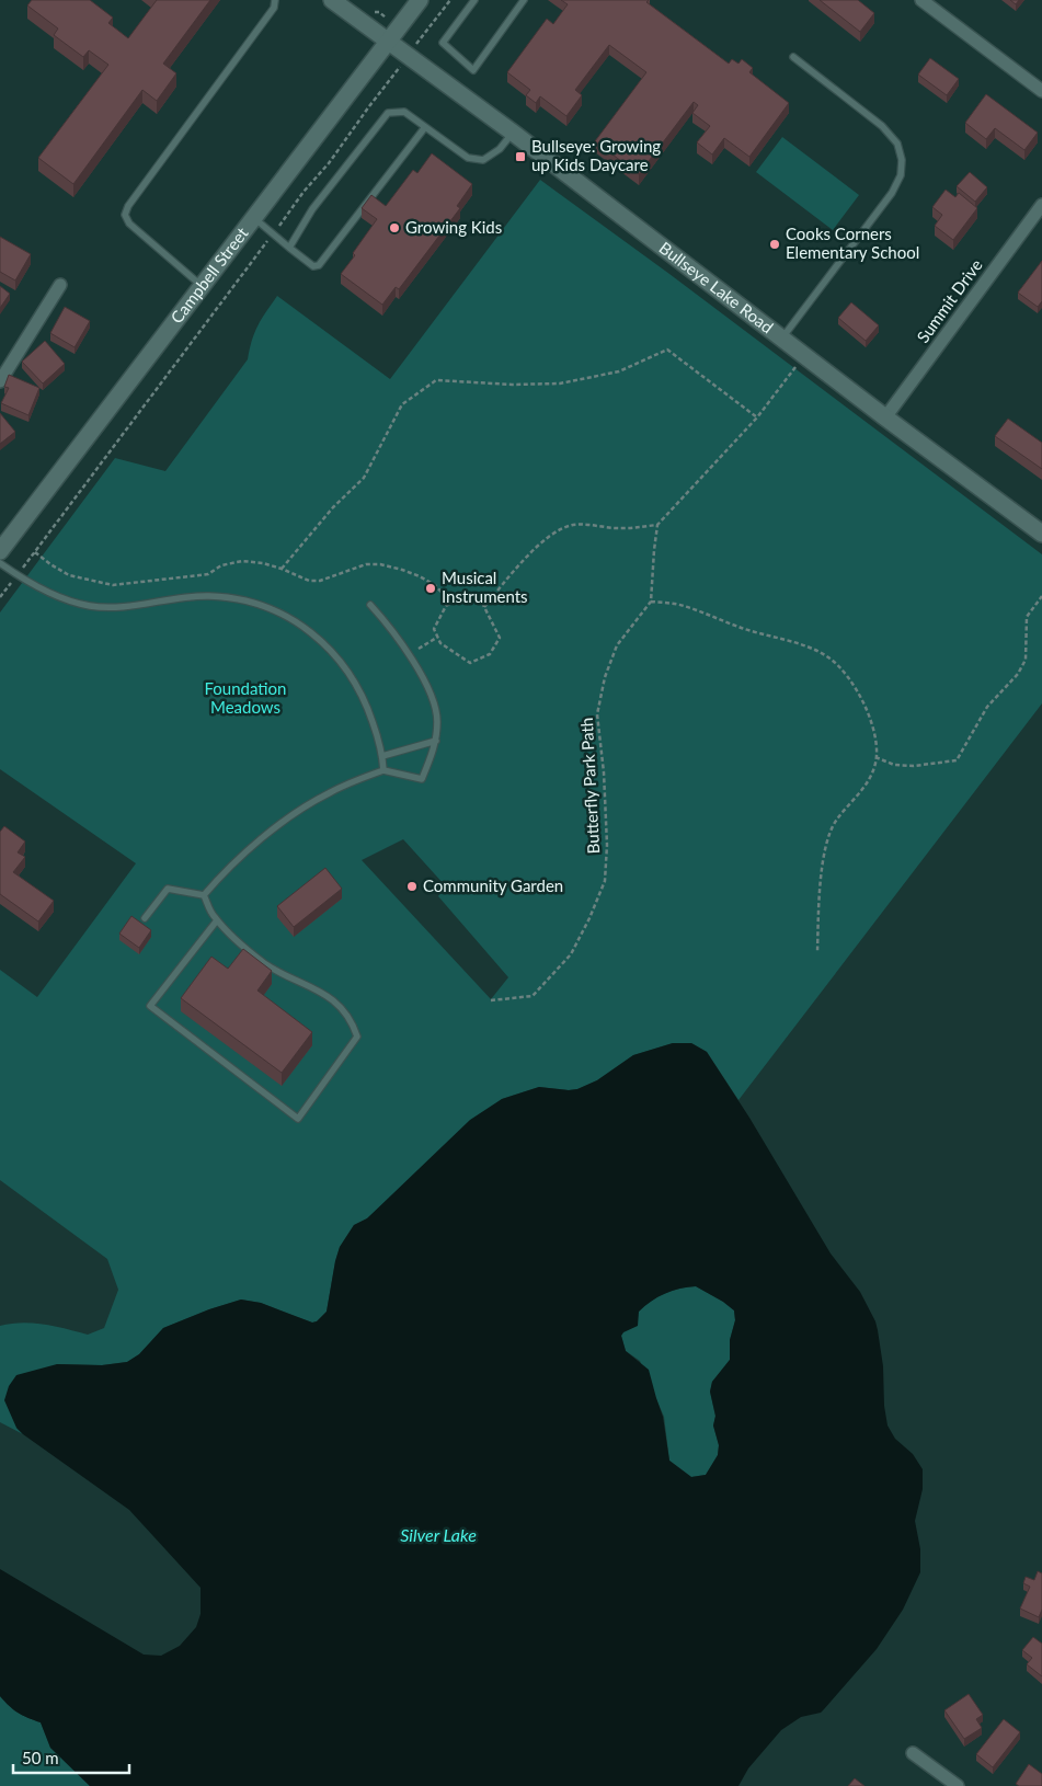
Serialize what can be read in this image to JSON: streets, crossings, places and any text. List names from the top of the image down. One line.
{"streets":{"street":["Campbell Street","Bullseye Lake Road","Summit Drive"],"path":["Butterfly Park Path"]},"crossings":[["Campbell Street","Bullseye Lake Road"],["Bullseye Lake Road","Summit Drive"]],"water":["Silver Lake"],"parks":["Foundation Meadows"],"places":{"transit":["Bullseye: Growing up Kids Daycare"],"other":["Growing Kids","Cooks Corners Elementary School","Musical Instruments","Community Garden"]},"scale_bar":"50 m"}
